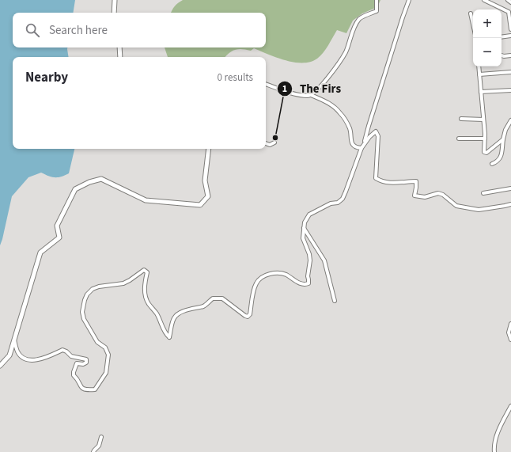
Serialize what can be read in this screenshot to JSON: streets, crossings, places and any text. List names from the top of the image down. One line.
{"places":["The Firs"],"page":{"map_buttons":["+","−"],"search":"Search here","heading":["Nearby","0 results"]}}
